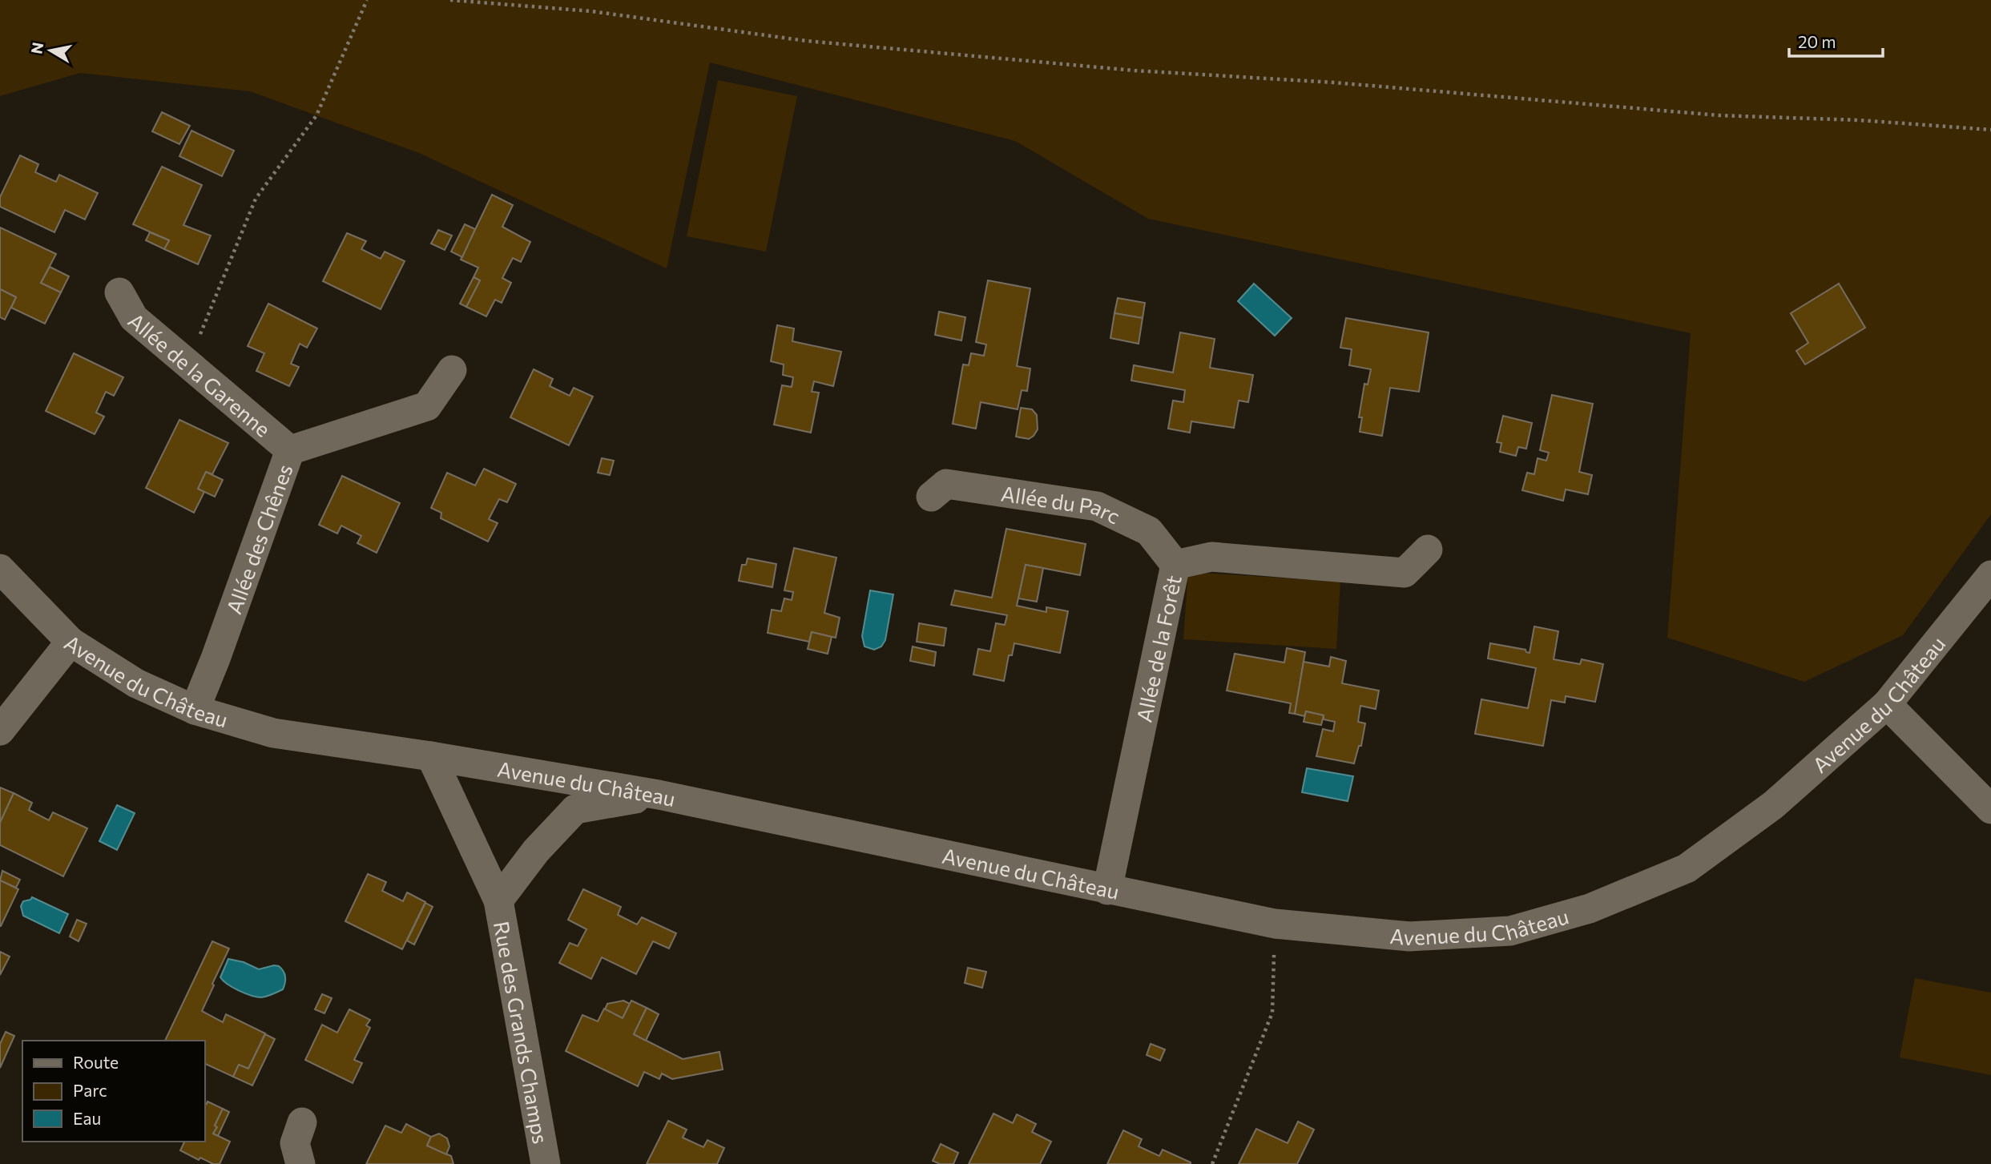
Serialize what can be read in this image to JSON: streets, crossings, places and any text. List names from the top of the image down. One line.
{"streets":{"street":["Allée de la Garenne","Allée du Parc","Allée des Chênes","Allée de la Forêt","Avenue du Château","Rue des Grands Champs"]},"crossings":[["Allée de la Garenne","Allée des Chênes"],["Allée du Parc","Allée de la Forêt"],["Allée des Chênes","Avenue du Château"],["Allée de la Forêt","Avenue du Château"],["Avenue du Château","Rue des Grands Champs"]],"legend":["Route","Parc","Eau"],"scale_bar":"20 m","north":"left"}
